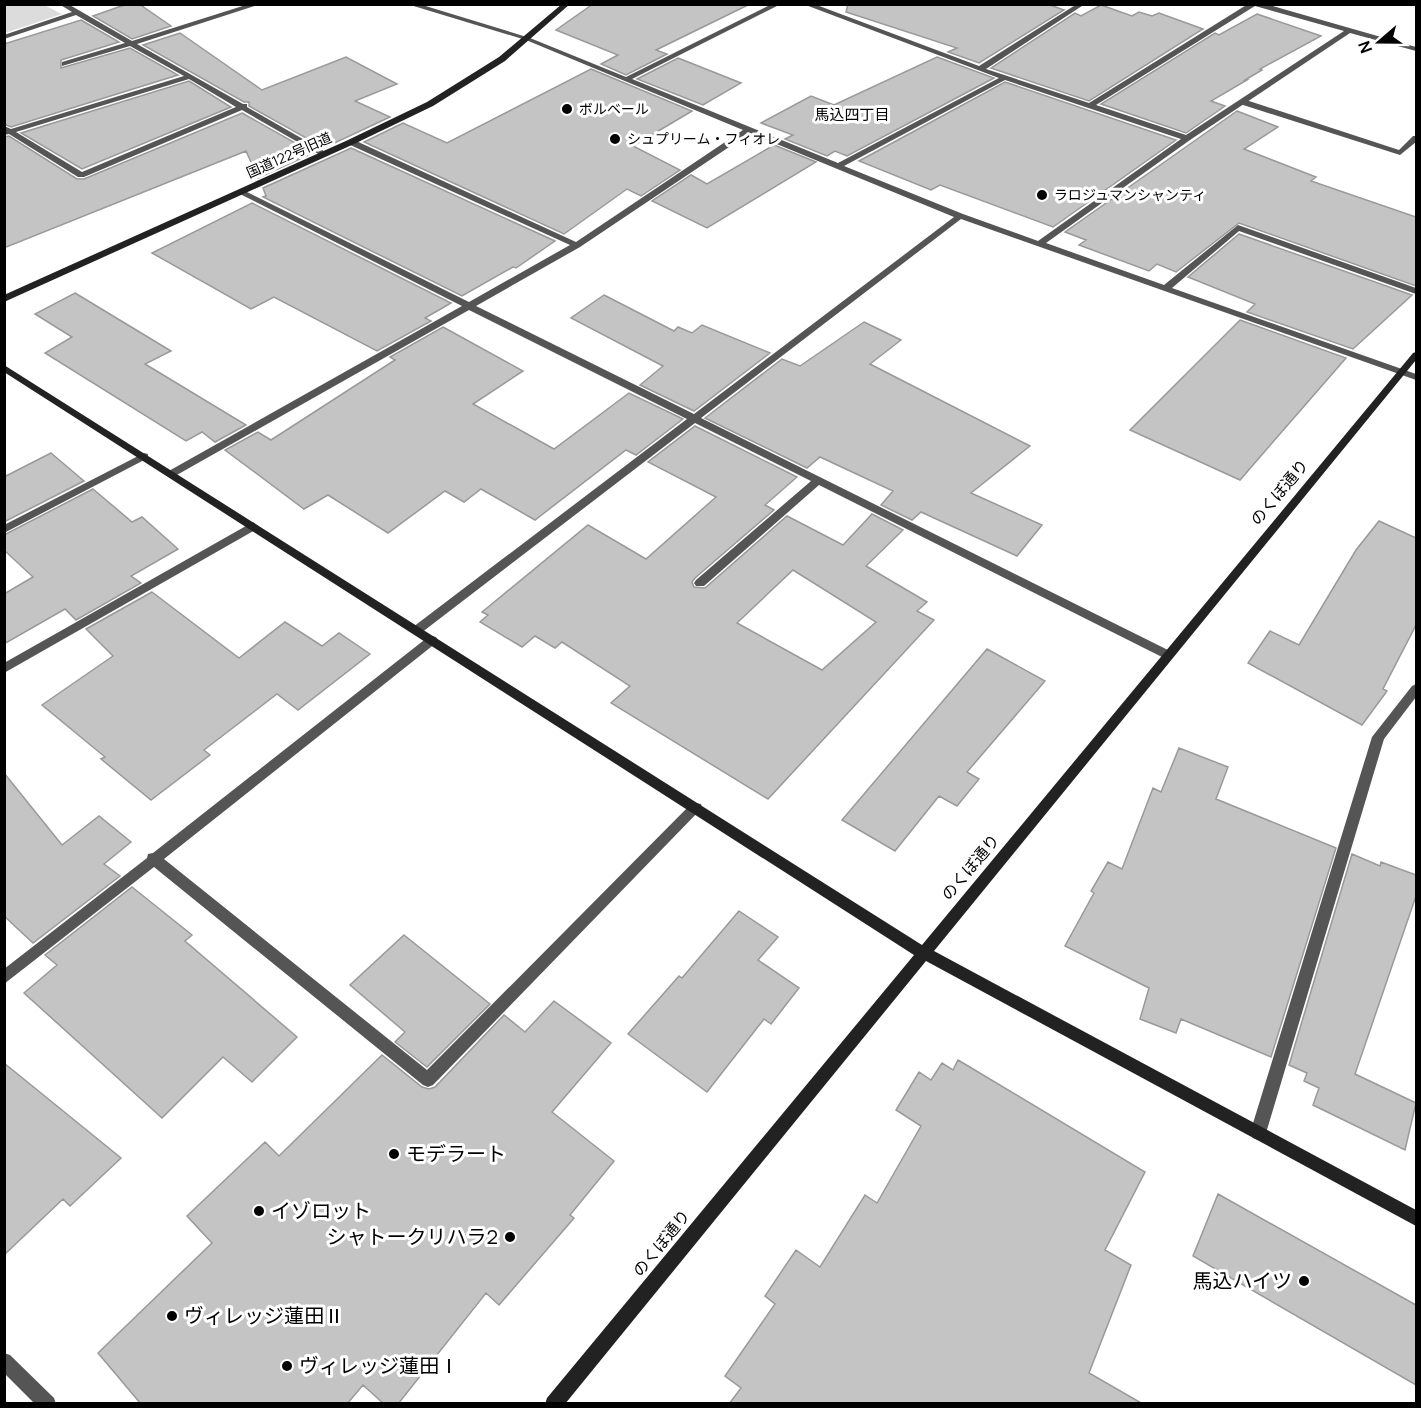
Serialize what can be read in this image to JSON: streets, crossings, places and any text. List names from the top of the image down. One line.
{"streets":{"street":["国道122号旧道","のくぼ通り"]},"districts":["馬込四丁目"],"places":["ボルベール","シュプリーム・フィオレ","ラロジュマンシャンティ","モデラート","イゾロット","シャトークリハラ2","馬込ハイツ","ヴィレッジ蓮田Ⅱ","ヴィレッジ蓮田Ⅰ"],"north":"left"}
